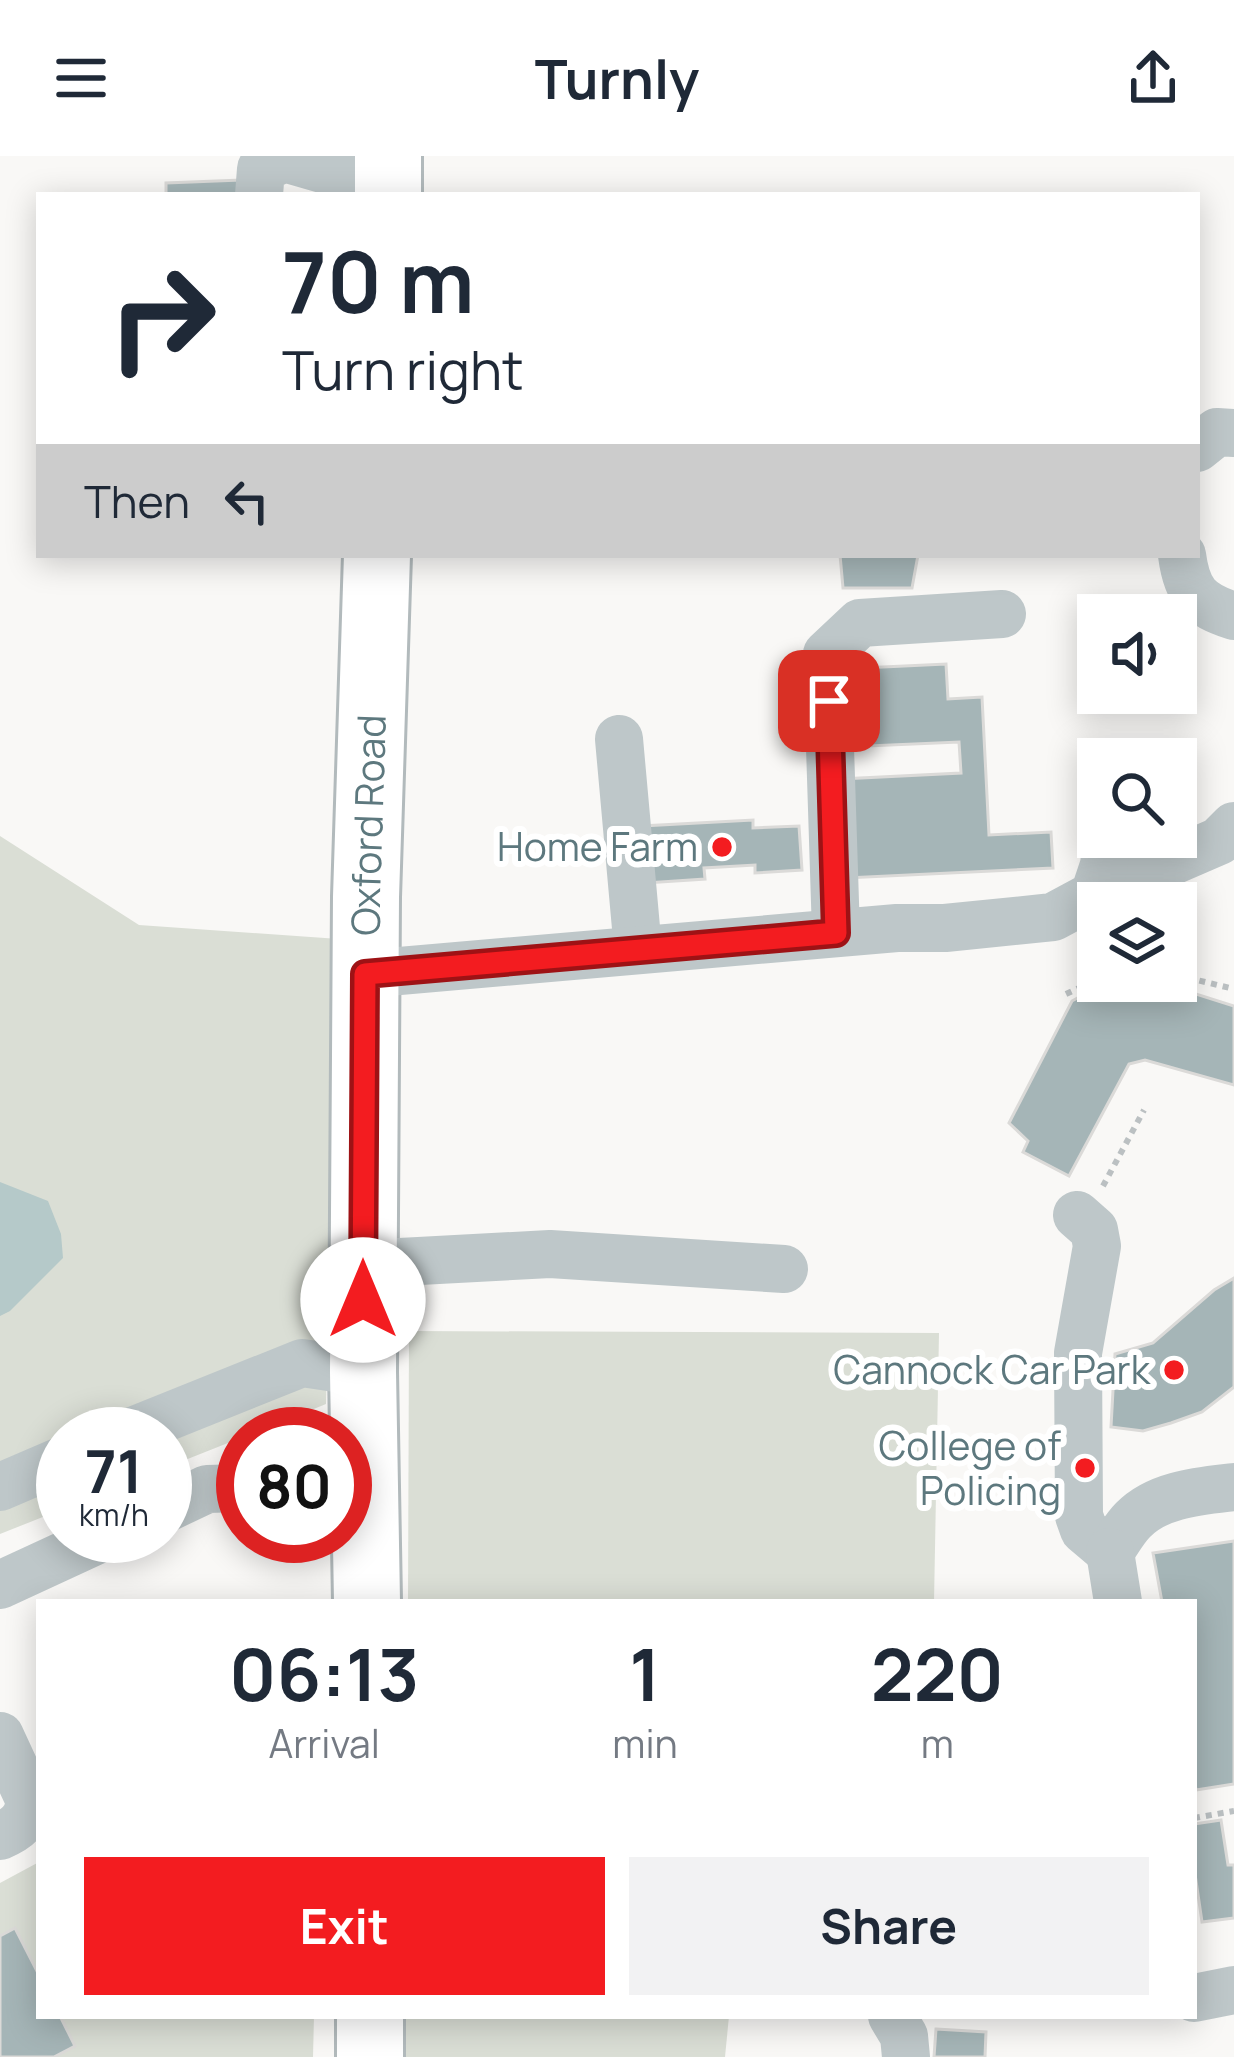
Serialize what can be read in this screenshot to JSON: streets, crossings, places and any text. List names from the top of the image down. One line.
{"streets":{"highway":["Oxford Road"]},"places":["Home Farm","Cannock Car Park","College of Policing"],"page":{"header":"Turnly","turn":["70 m","Turn right"],"then":"Then","speed":"71 km/h","limit":"80","eta":["06:13","Arrival","1","min","220","m"],"buttons":["Exit","Share"]}}
